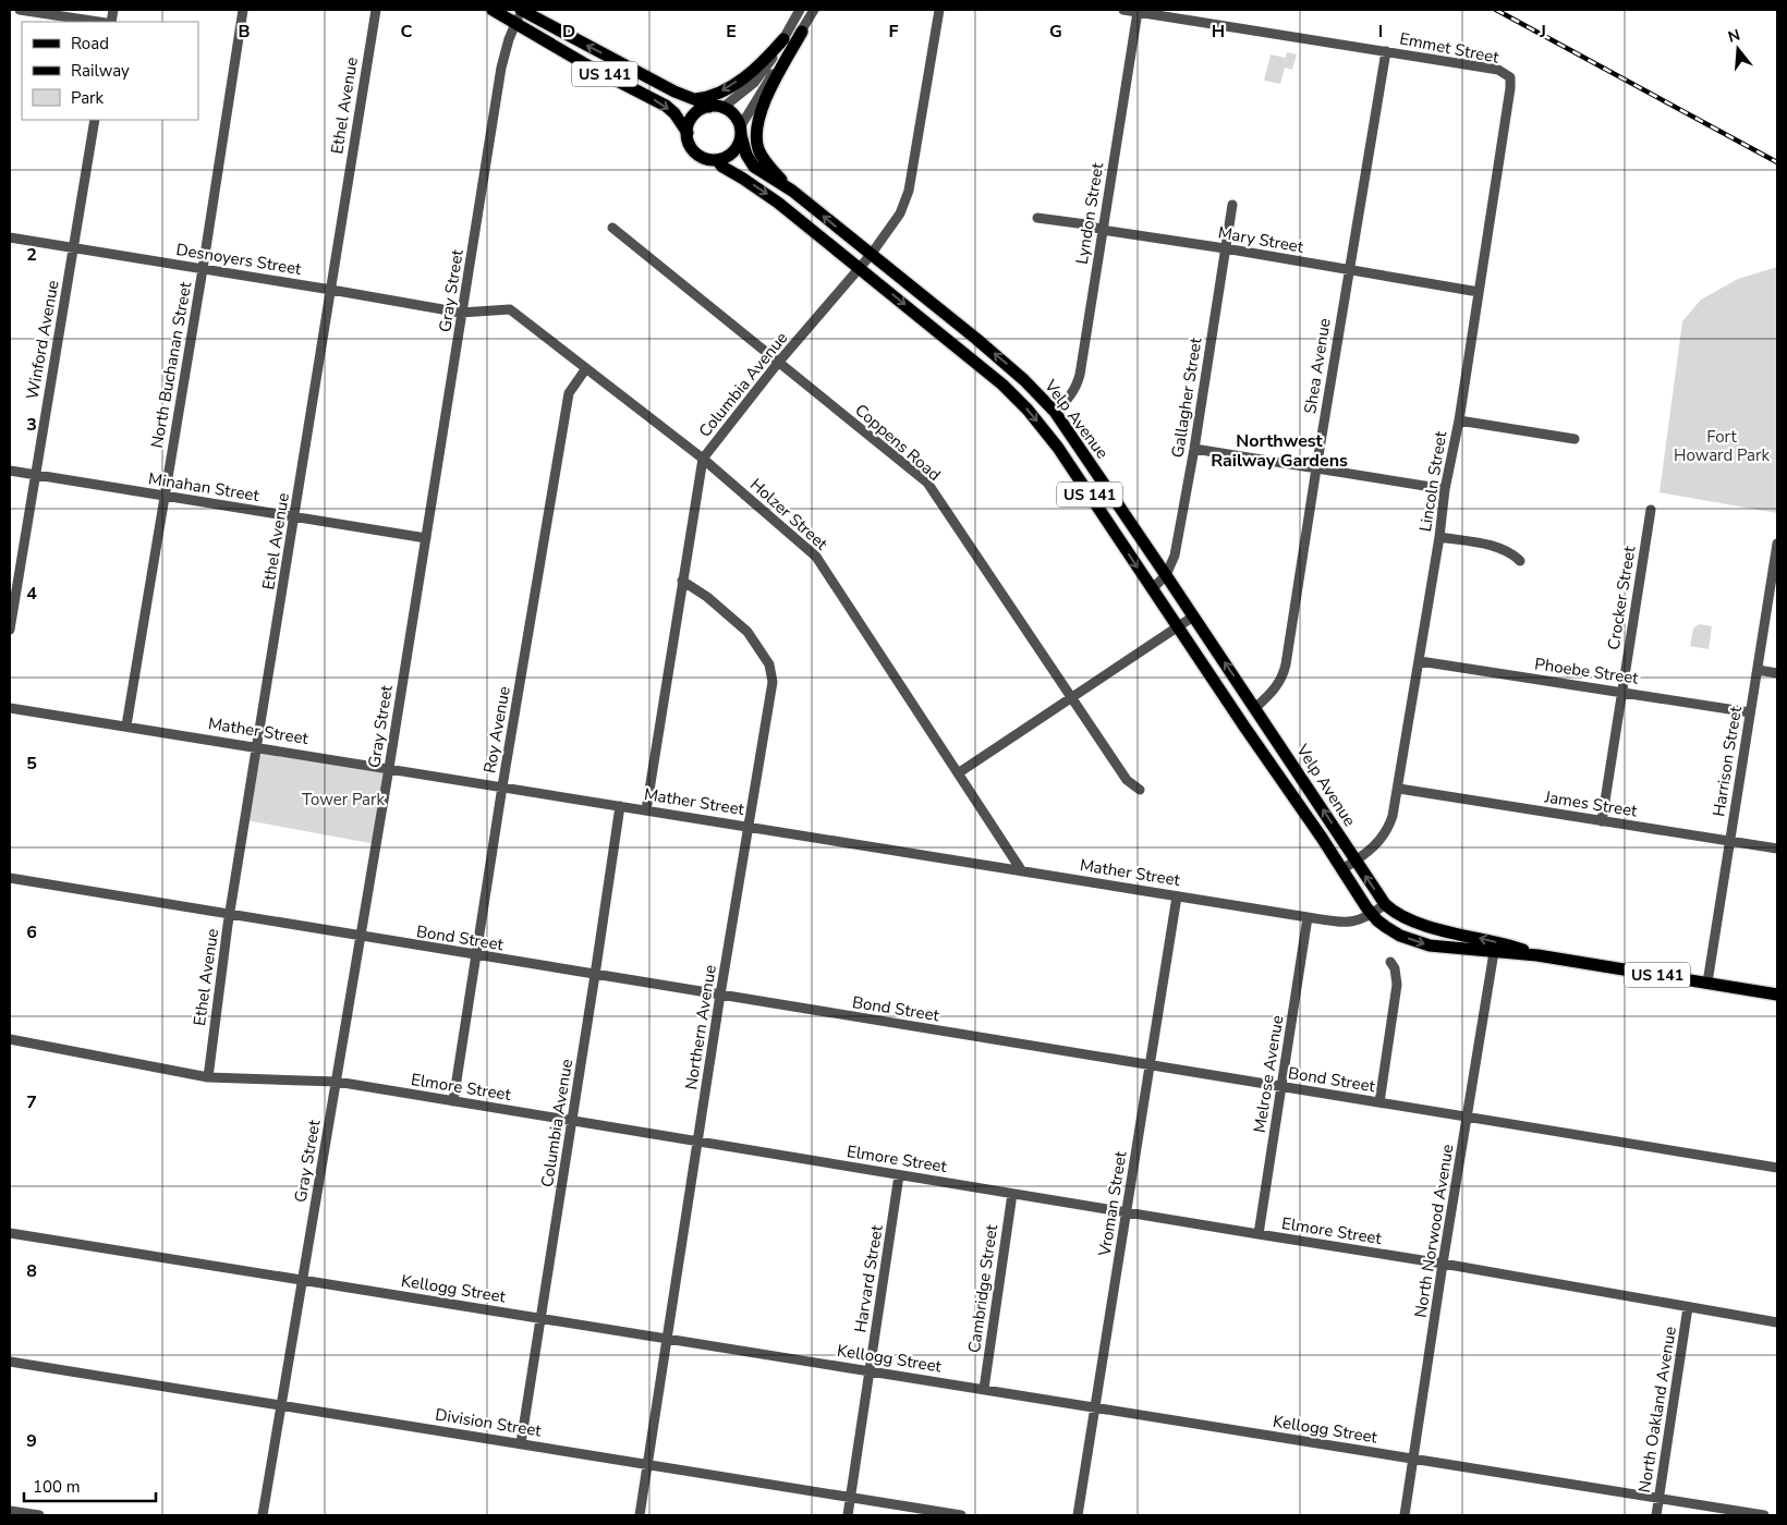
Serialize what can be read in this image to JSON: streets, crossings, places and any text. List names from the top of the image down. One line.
{"streets":{"main road":["US 141","Velp Avenue"],"street":["Emmet Street","Ethel Avenue","Lyndon Street","Mary Street","Desnoyers Street","Gray Street","Winford Avenue","North Buchanan Street","Shea Avenue","Columbia Avenue","Gallagher Street","Coppens Road","Lincoln Street","Minahan Street","Holzer Street","Crocker Street","Phoebe Street","Roy Avenue","Mather Street","Harrison Street","James Street","Bond Street","Northern Avenue","Melrose Avenue","Elmore Street","Vroman Street","North Norwood Avenue","Harvard Street","Kellogg Street","Cambridge Street","North Oakland Avenue","Division Street"]},"crossings":[["Emmet Street","Lyndon Street"],["Emmet Street","Shea Avenue"],["Emmet Street","Lincoln Street"],["US 141","Gray Street"],["US 141","Velp Avenue"],["US 141","Mather Street"],["US 141","Harrison Street"],["US 141","North Norwood Avenue"],["Ethel Avenue","Desnoyers Street"],["Ethel Avenue","Minahan Street"],["Ethel Avenue","Mather Street"],["Ethel Avenue","Bond Street"],["Ethel Avenue","Elmore Street"],["Lyndon Street","Mary Street"],["Lyndon Street","Velp Avenue"],["Mary Street","Shea Avenue"],["Mary Street","Gallagher Street"],["Mary Street","Lincoln Street"],["Desnoyers Street","Gray Street"],["Desnoyers Street","Winford Avenue"],["Desnoyers Street","North Buchanan Street"],["Desnoyers Street","Holzer Street"],["Gray Street","Minahan Street"],["Gray Street","Holzer Street"],["Gray Street","Mather Street"],["Gray Street","Bond Street"],["Gray Street","Elmore Street"],["Gray Street","Kellogg Street"],["Gray Street","Division Street"],["Winford Avenue","Minahan Street"],["North Buchanan Street","Minahan Street"],["North Buchanan Street","Mather Street"],["Shea Avenue","Velp Avenue"],["Columbia Avenue","Velp Avenue"],["Columbia Avenue","Coppens Road"],["Columbia Avenue","Holzer Street"],["Columbia Avenue","Mather Street"],["Columbia Avenue","Bond Street"],["Columbia Avenue","Northern Avenue"],["Columbia Avenue","Elmore Street"],["Columbia Avenue","Kellogg Street"],["Columbia Avenue","Division Street"],["Gallagher Street","Velp Avenue"],["Velp Avenue","Lincoln Street"],["Velp Avenue","Mather Street"],["Lincoln Street","Phoebe Street"],["Lincoln Street","James Street"],["Holzer Street","Roy Avenue"],["Holzer Street","Mather Street"],["Crocker Street","Phoebe Street"],["Crocker Street","James Street"],["Phoebe Street","Harrison Street"],["Roy Avenue","Mather Street"],["Roy Avenue","Bond Street"],["Roy Avenue","Elmore Street"],["Mather Street","Northern Avenue"],["Mather Street","Melrose Avenue"],["Mather Street","Vroman Street"],["Harrison Street","James Street"],["Bond Street","Northern Avenue"],["Bond Street","Melrose Avenue"],["Bond Street","Vroman Street"],["Bond Street","North Norwood Avenue"],["Northern Avenue","Elmore Street"],["Northern Avenue","Kellogg Street"],["Northern Avenue","Division Street"],["Melrose Avenue","Elmore Street"],["Elmore Street","Vroman Street"],["Elmore Street","North Norwood Avenue"],["Elmore Street","Harvard Street"],["Elmore Street","Cambridge Street"],["Elmore Street","North Oakland Avenue"],["Vroman Street","Kellogg Street"],["North Norwood Avenue","Kellogg Street"],["Harvard Street","Kellogg Street"],["Harvard Street","Division Street"],["Kellogg Street","Cambridge Street"],["Kellogg Street","North Oakland Avenue"]],"districts":["Northwest Railway Gardens"],"parks":["Fort Howard Park","Tower Park"],"legend":["Road","Railway","Park"],"scale_bar":"100 m","north":"top","grid":{"columns":["B","C","D","E","F","G","H","I","J"],"rows":["2","3","4","5","6","7","8","9"]}}
